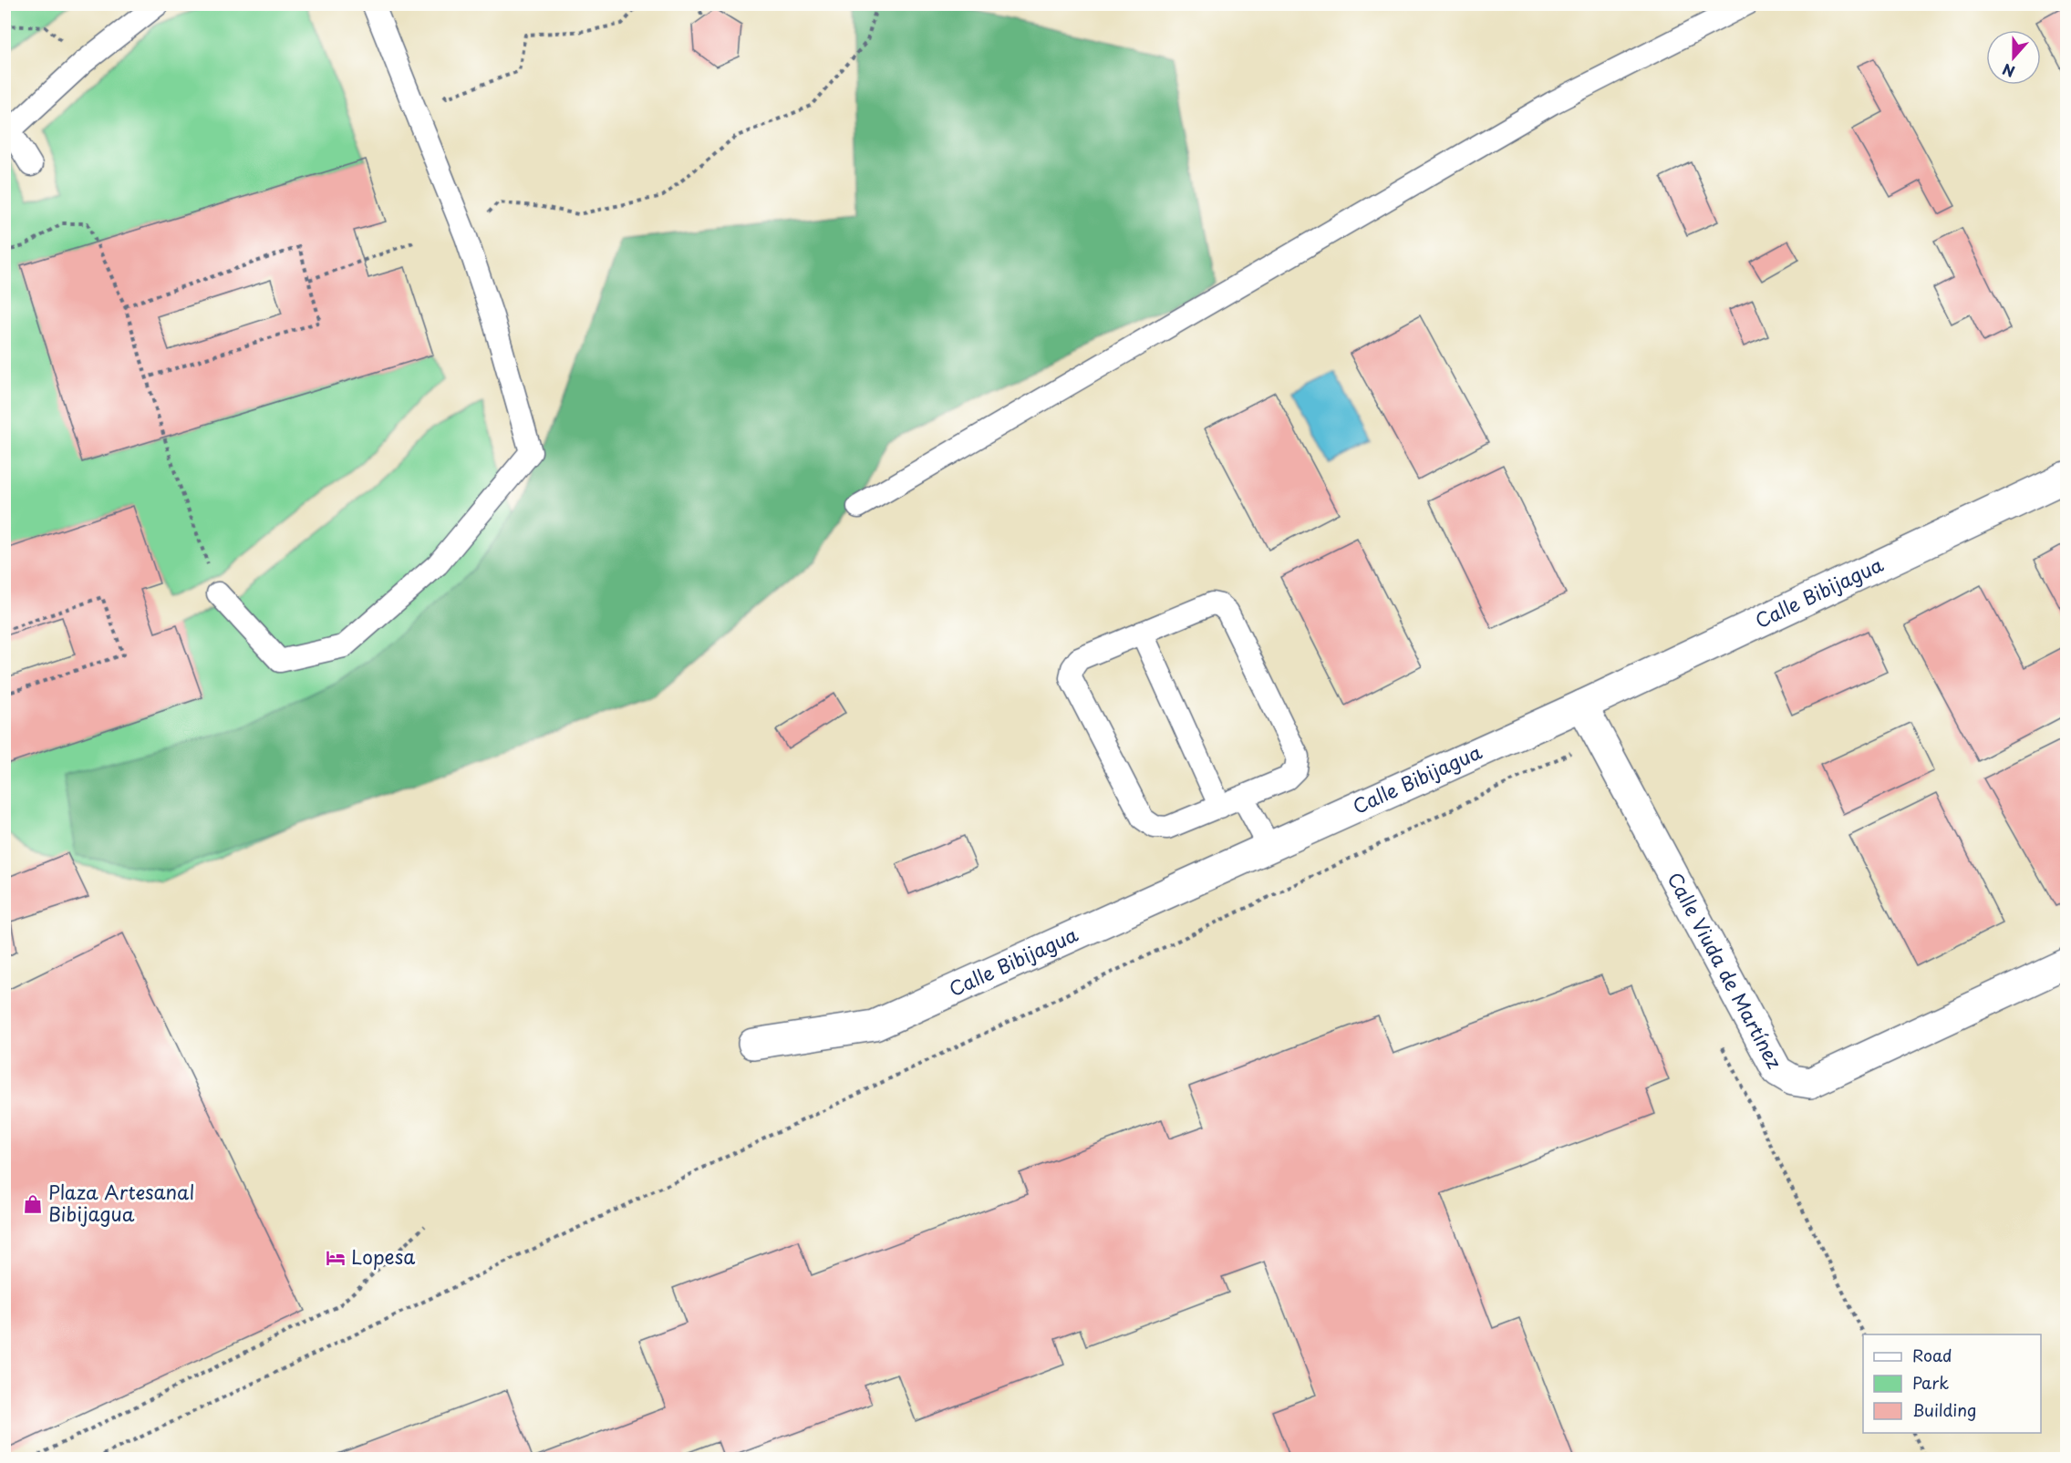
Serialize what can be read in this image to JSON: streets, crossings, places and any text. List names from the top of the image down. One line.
{"streets":{"street":["Calle Bibijagua","Calle Viuda de Martínez"]},"crossings":[["Calle Bibijagua","Calle Viuda de Martínez"]],"places":{"shop":["Plaza Artesanal Bibijagua"],"hotel":["Lopesa"]},"legend":["Road","Park","Building"],"north":"bottom"}
